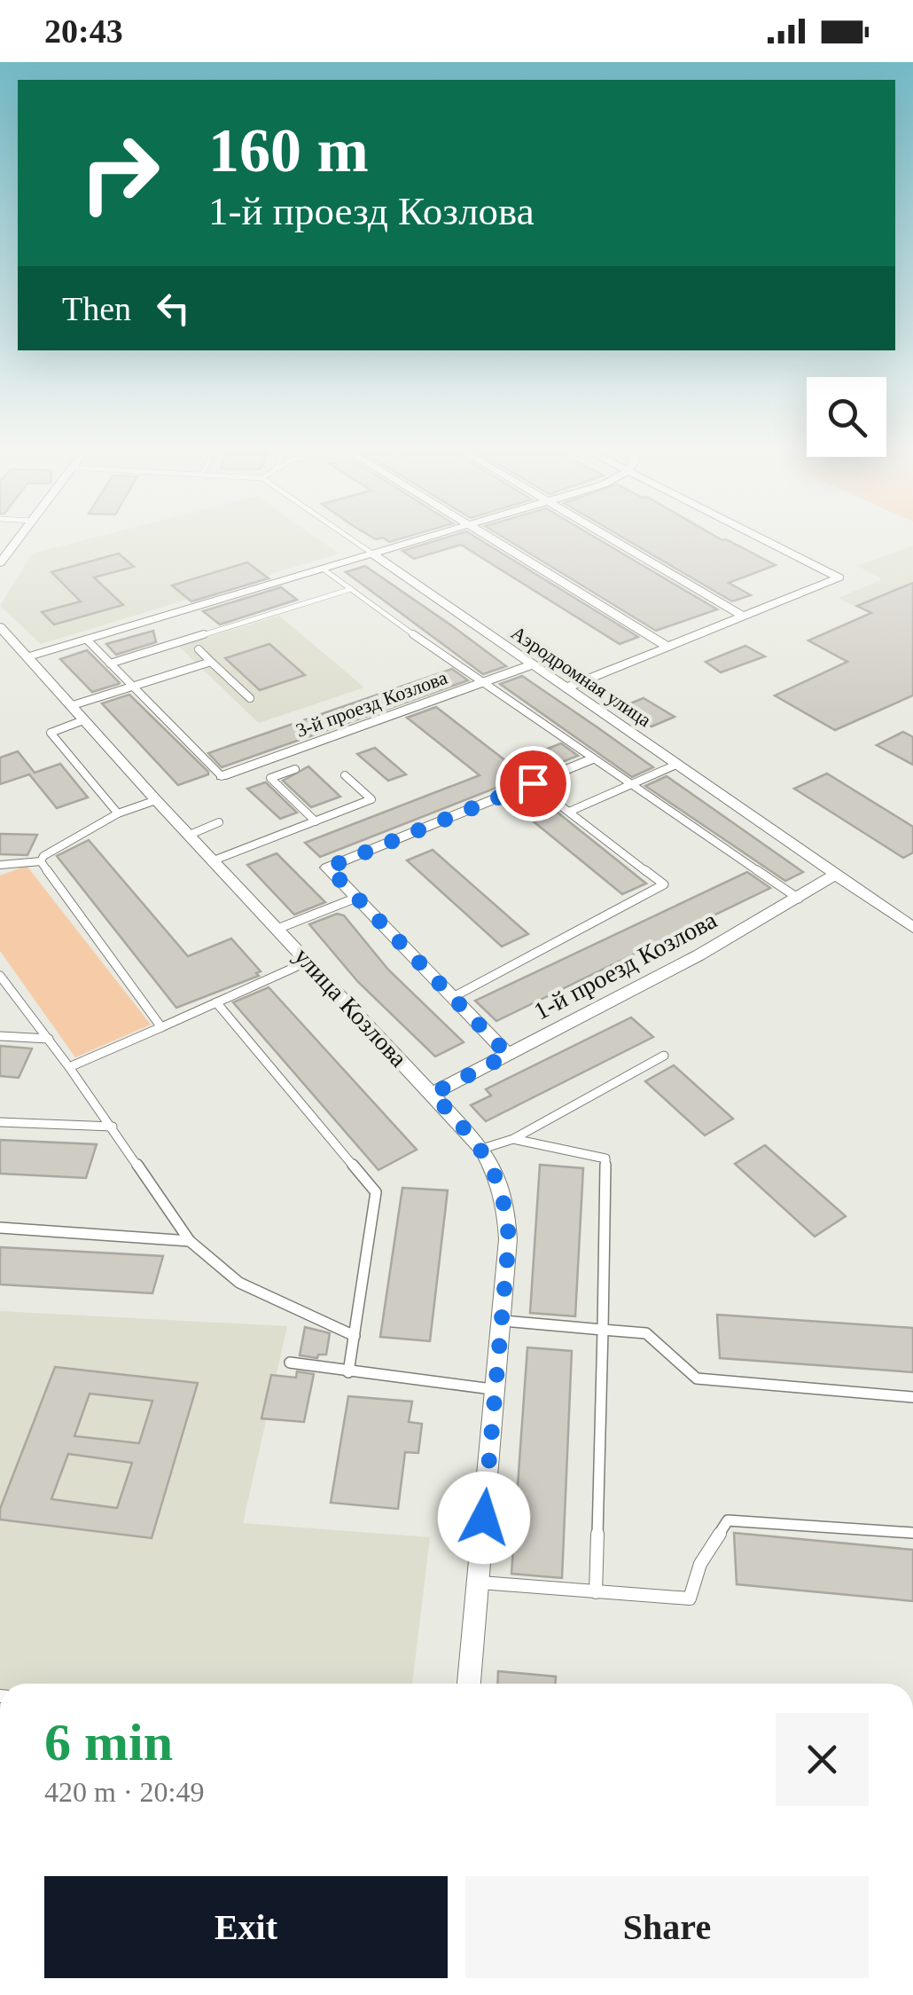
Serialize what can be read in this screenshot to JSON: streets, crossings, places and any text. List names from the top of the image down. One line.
{"streets":{"street":["Аэродромная улица","3-й проезд Козлова","1-й проезд Козлова","улица Козлова"]},"crossings":[["Аэродромная улица","3-й проезд Козлова"],["Аэродромная улица","1-й проезд Козлова"],["1-й проезд Козлова","улица Козлова"]],"page":{"status":"20:43","turn":["160 m","1-й проезд Козлова"],"then":"Then","heading":["6 min","420 m · 20:49"],"buttons":["Exit","Share"]}}
